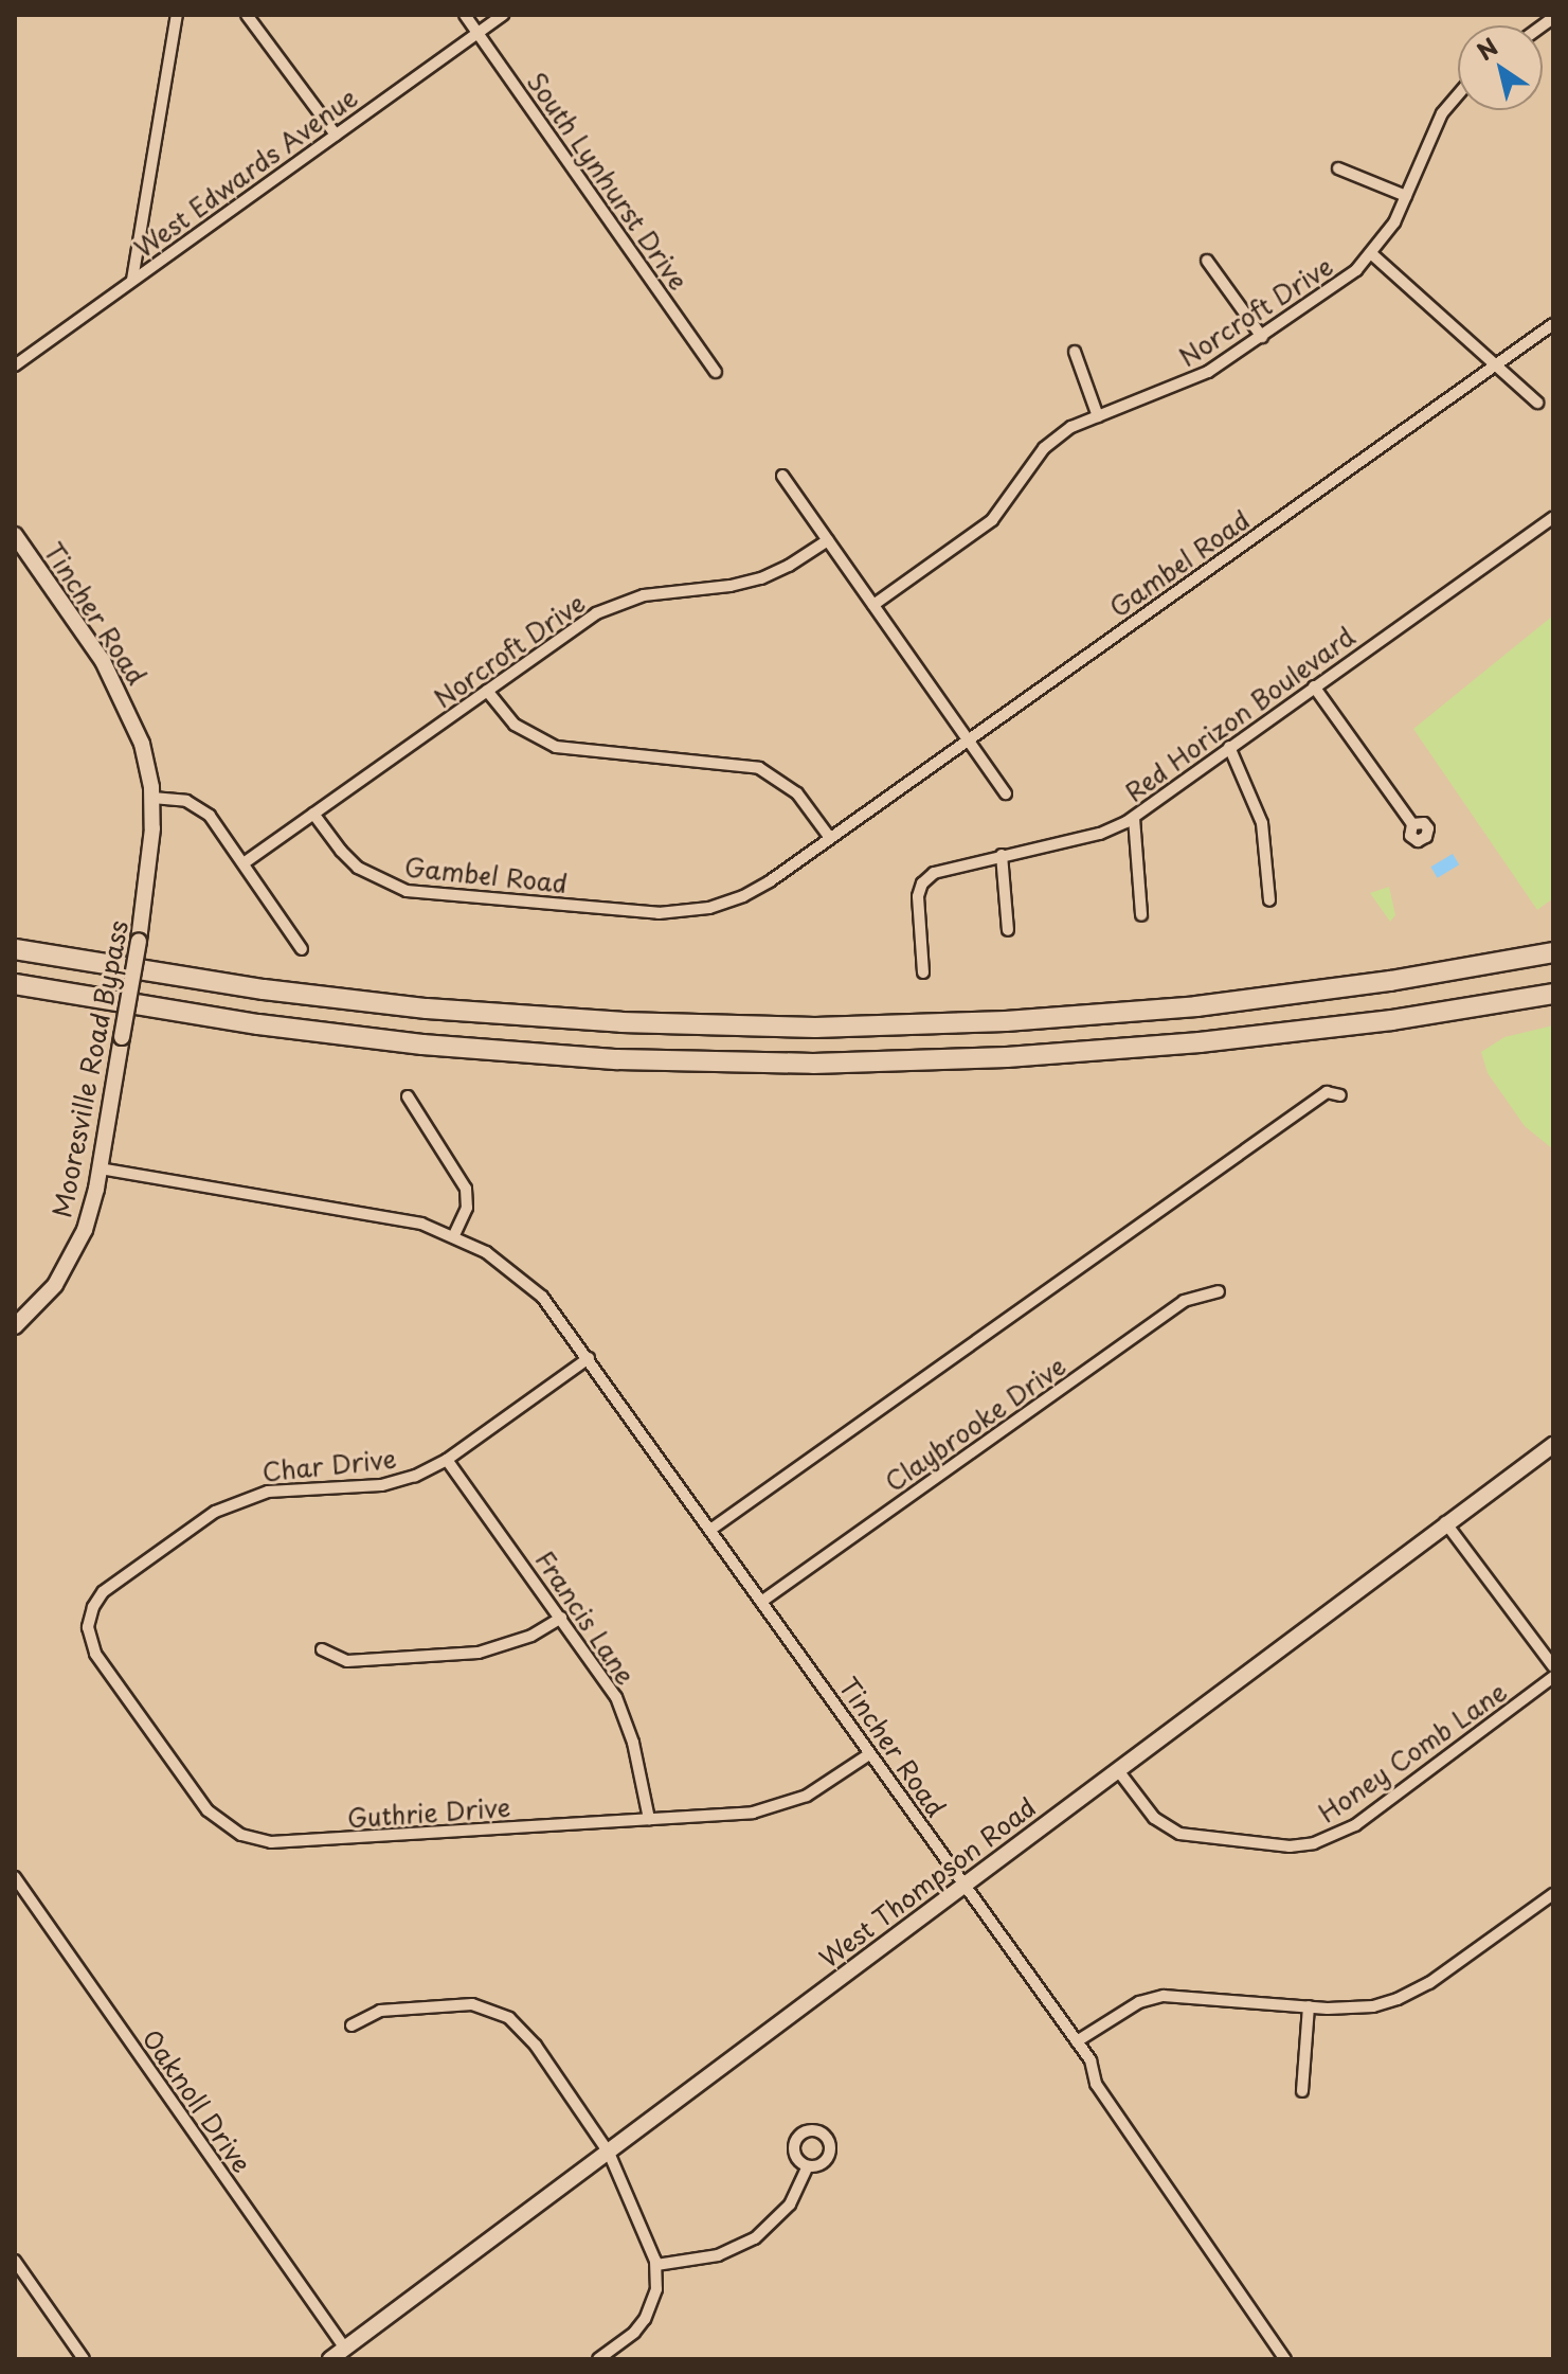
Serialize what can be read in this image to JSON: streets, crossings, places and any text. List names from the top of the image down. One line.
{"streets":{"main road":["Tincher Road","Mooresville Road Bypass","West Thompson Road"],"street":["West Edwards Avenue","South Lynhurst Drive","Norcroft Drive","Gambel Road","Red Horizon Boulevard","Claybrooke Drive","Char Drive","Francis Lane","Honey Comb Lane","Guthrie Drive","Oaknoll Drive"]},"crossings":[["West Edwards Avenue","South Lynhurst Drive"],["Norcroft Drive","Gambel Road"],["Tincher Road","Mooresville Road Bypass"],["Tincher Road","Claybrooke Drive"],["Tincher Road","Char Drive"],["Tincher Road","Guthrie Drive"],["Tincher Road","West Thompson Road"],["Char Drive","Francis Lane"],["Char Drive","Guthrie Drive"],["Francis Lane","Guthrie Drive"],["Honey Comb Lane","West Thompson Road"],["West Thompson Road","Oaknoll Drive"]],"north":"top left"}
